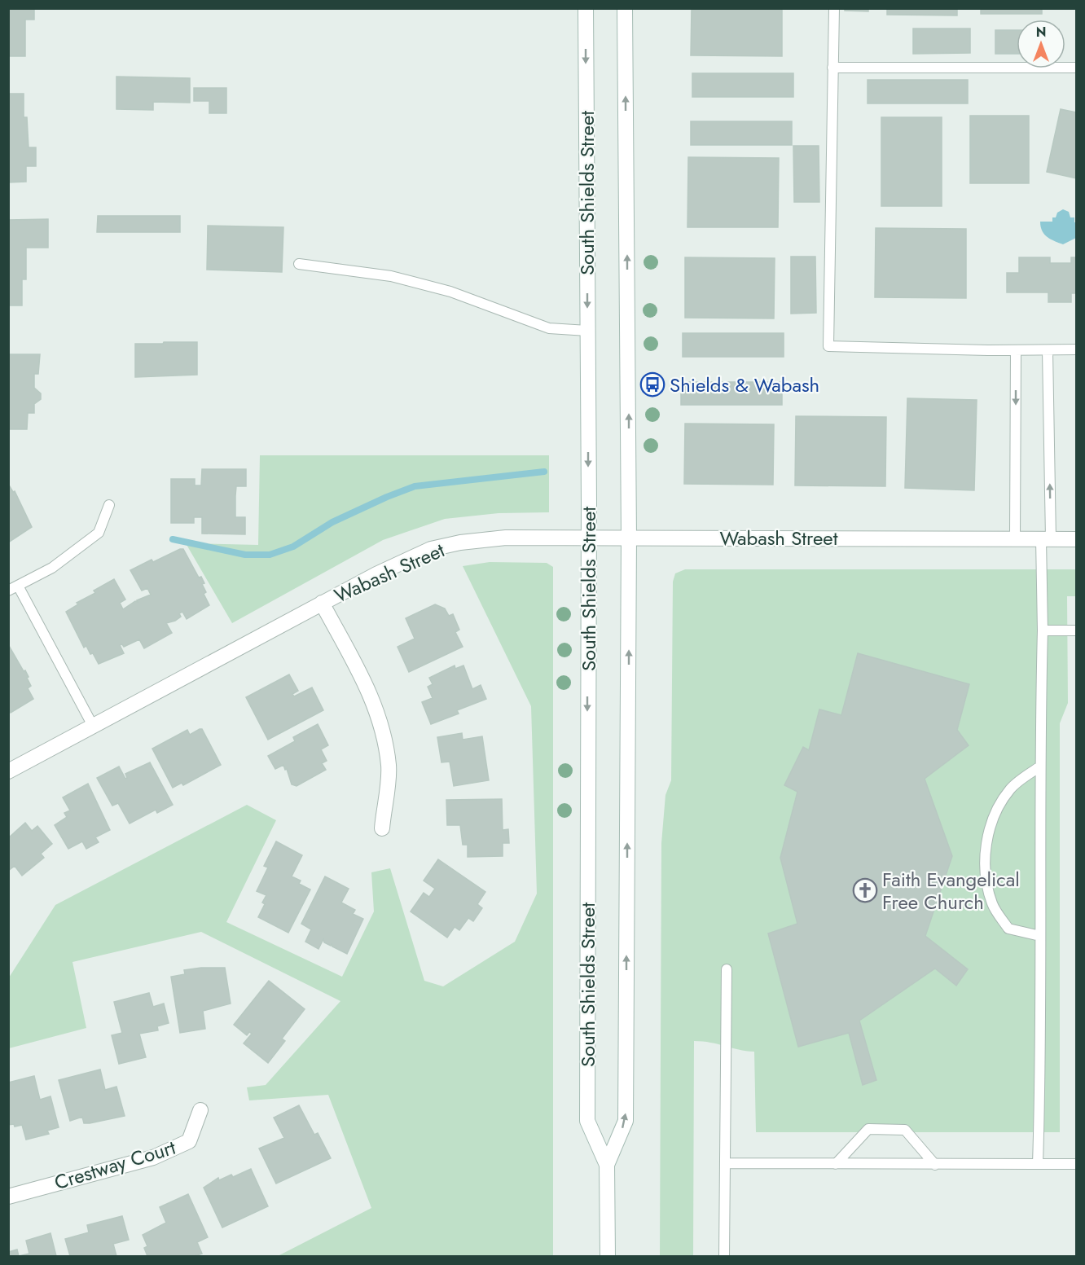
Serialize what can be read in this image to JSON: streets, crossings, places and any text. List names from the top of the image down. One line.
{"streets":{"main road":["South Shields Street","Wabash Street","Crestway Court"]},"crossings":[["South Shields Street","Wabash Street"]],"places":{"bus stop":["Shields & Wabash"],"church":["Faith Evangelical Free Church"]},"north":"top"}
